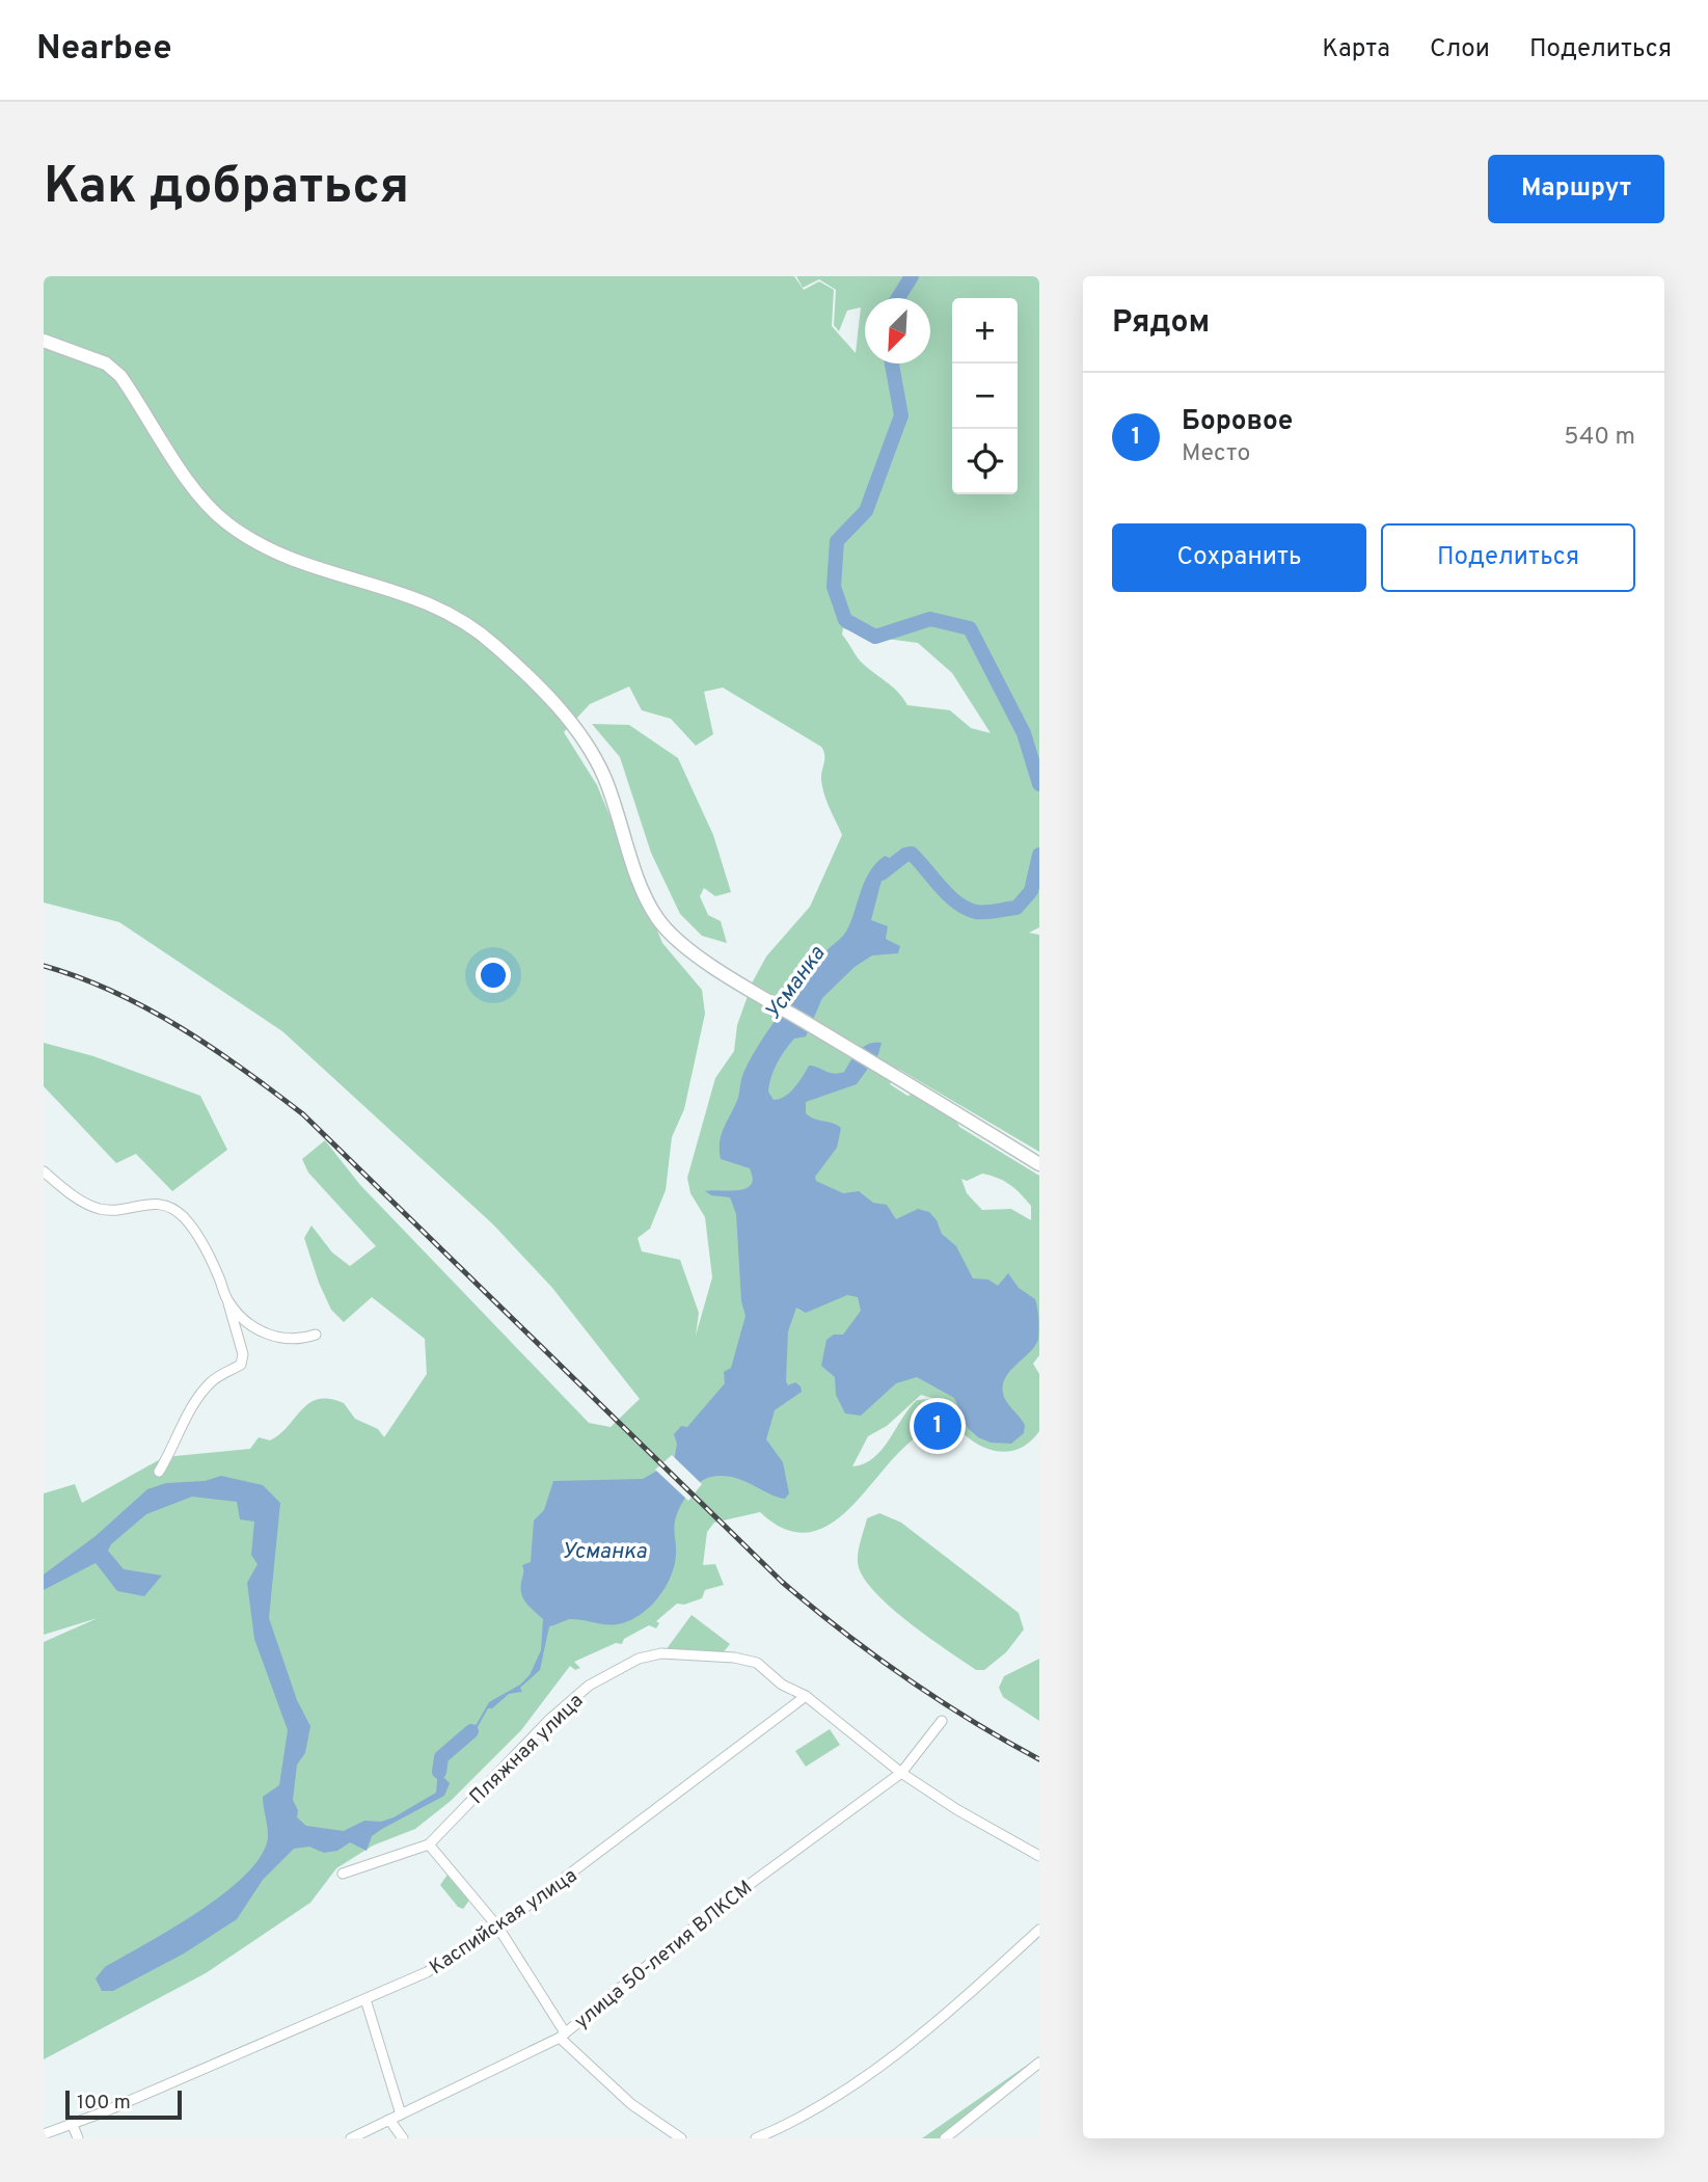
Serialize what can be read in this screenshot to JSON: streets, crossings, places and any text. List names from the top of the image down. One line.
{"streets":{"street":["Пляжная улица","Каспийская улица","улица 50-летия ВЛКСМ"]},"crossings":[["Пляжная улица","Каспийская улица"],["Пляжная улица","улица 50-летия ВЛКСМ"]],"water":["Усманка"],"scale_bar":"100 m","north":"bottom left","page":{"header":"Nearbee","nav":["Карта","Слои","Поделиться"],"buttons":["Маршрут",["Сохранить","Поделиться"]],"title":"Как добраться","heading":"Рядом","map_buttons":["+","−"],"list":[{"mark":"1","name":"Боровое","note":"Место","value":"540 m"}],"pins":"1","scale":"100 m"}}
